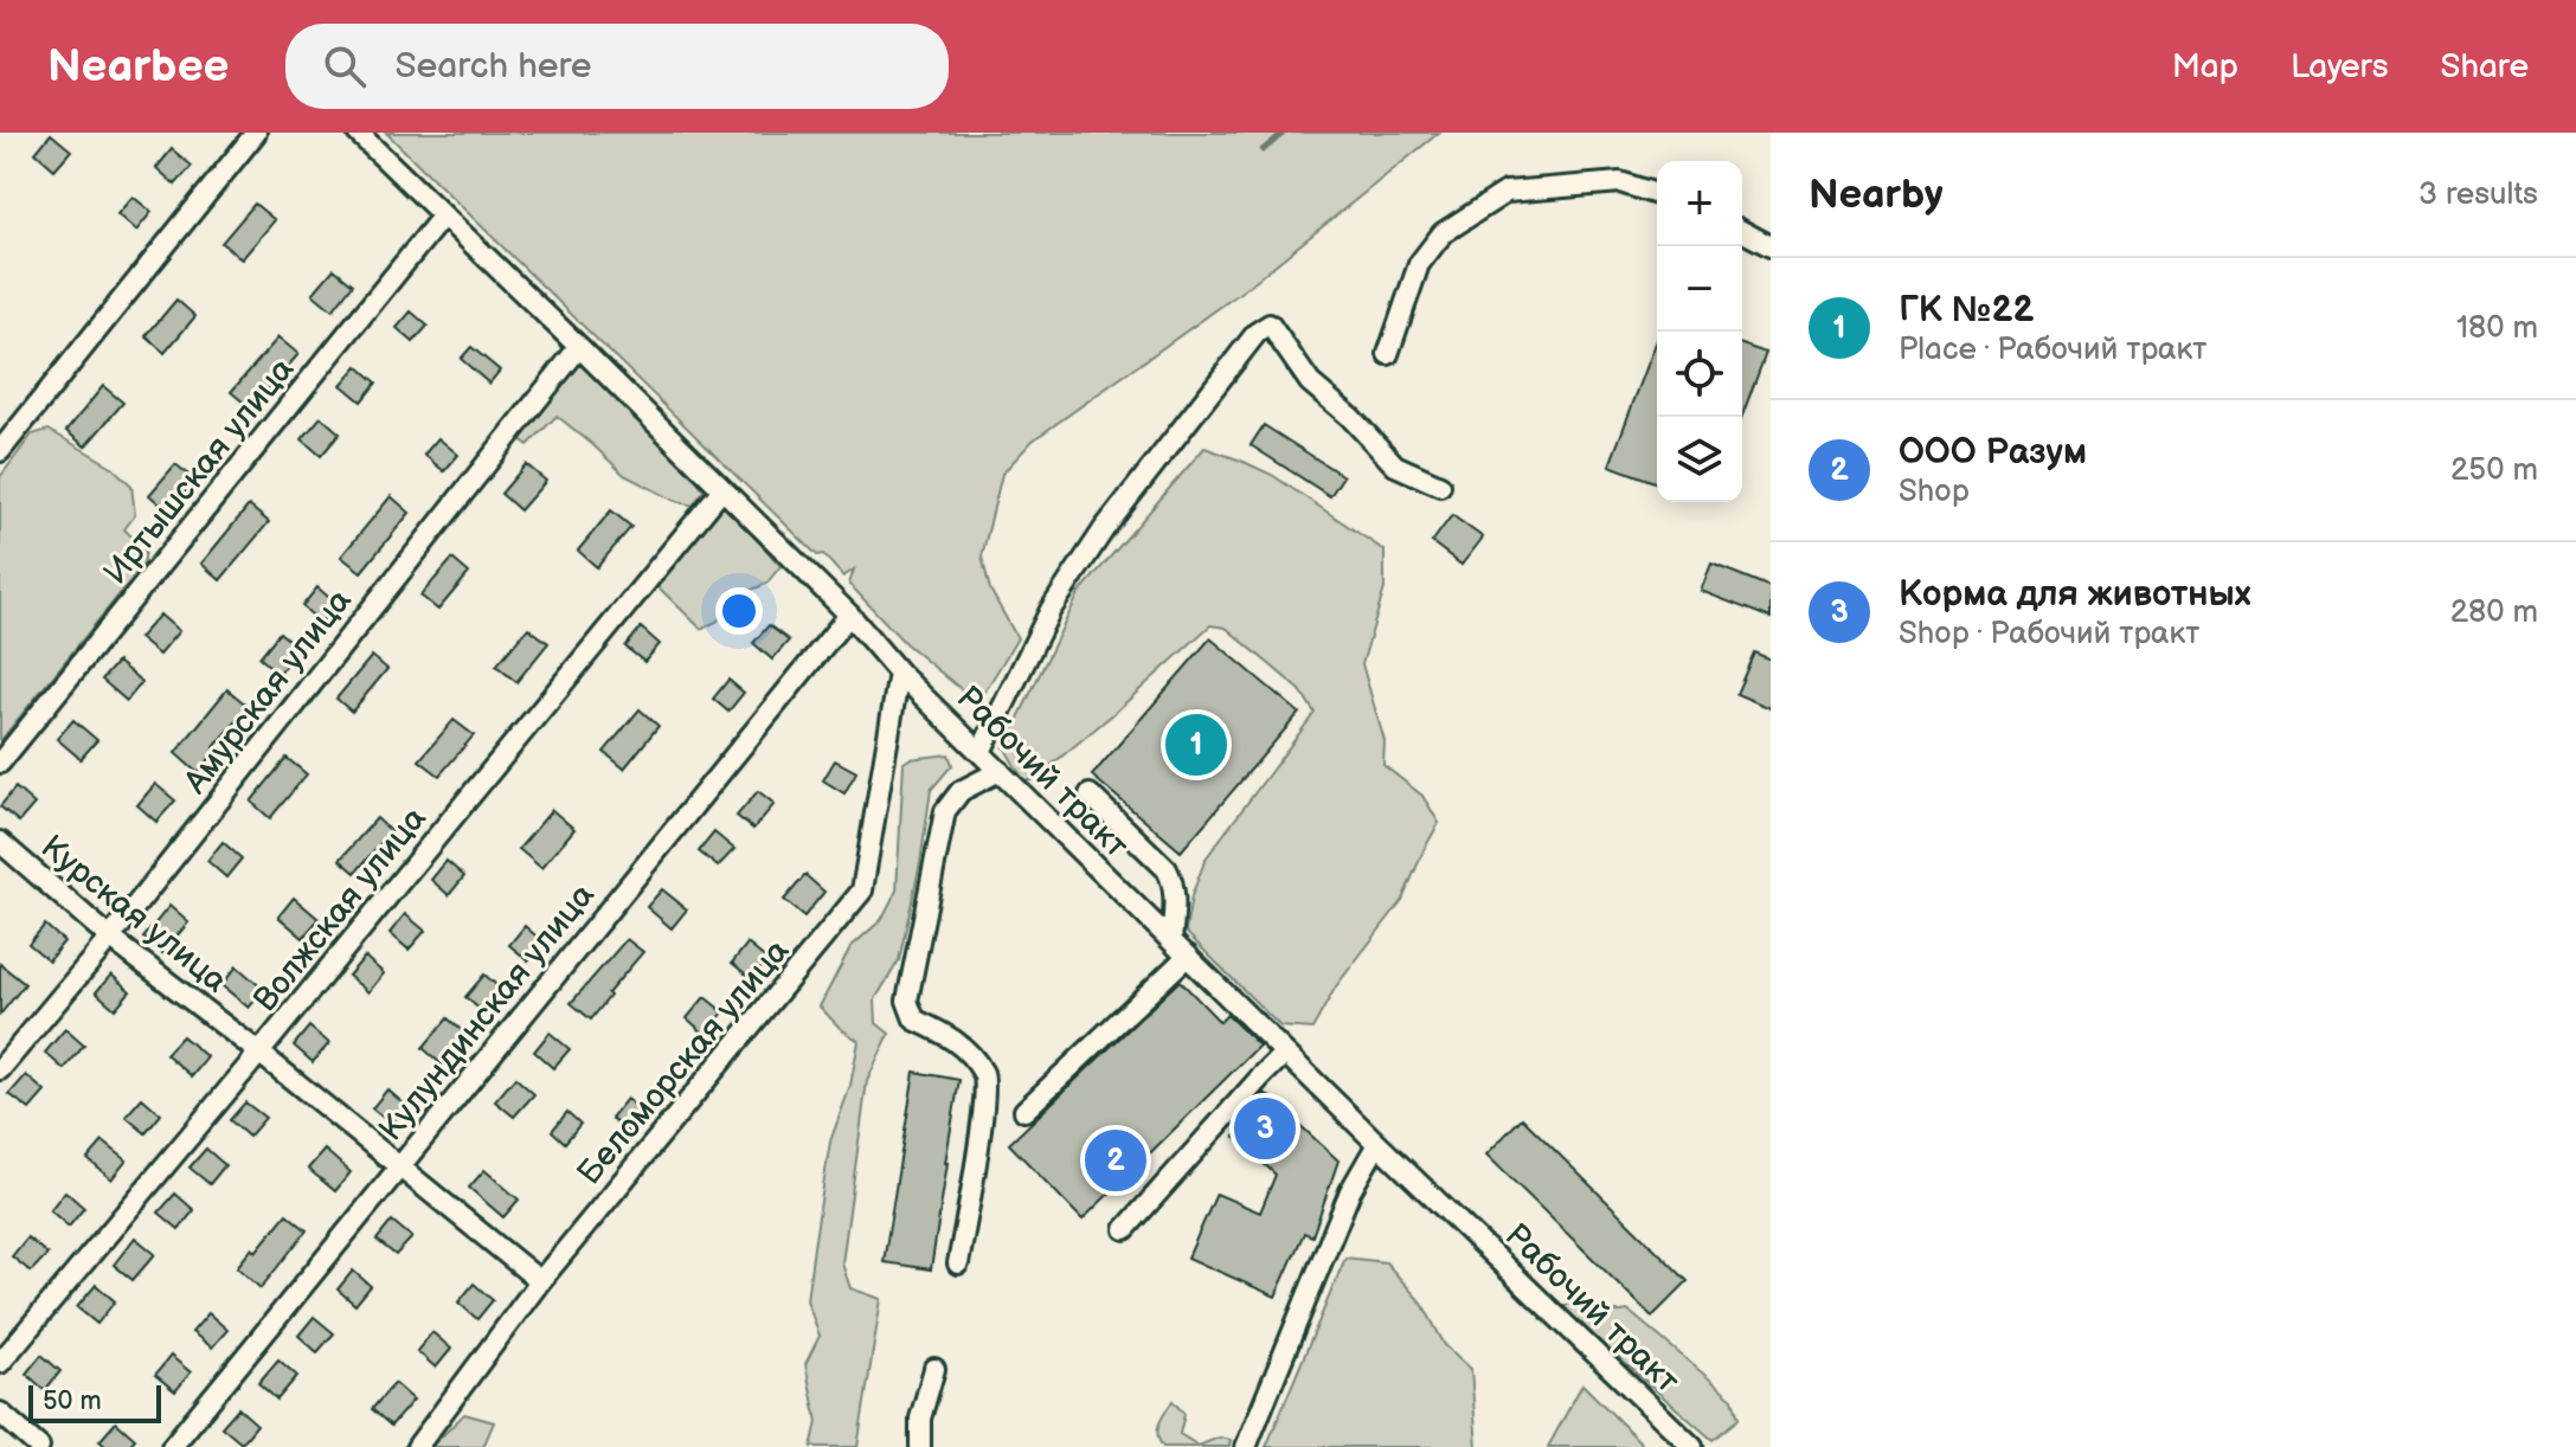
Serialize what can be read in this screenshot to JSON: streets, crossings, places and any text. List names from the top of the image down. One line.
{"streets":{"street":["Иртышская улица","Амурская улица","Рабочий тракт","Волжская улица","Курская улица","Кулундинская улица","Беломорская улица"]},"crossings":[["Иртышская улица","Рабочий тракт"],["Амурская улица","Рабочий тракт"],["Амурская улица","Курская улица"],["Рабочий тракт","Волжская улица"],["Рабочий тракт","Кулундинская улица"],["Рабочий тракт","Беломорская улица"],["Волжская улица","Курская улица"],["Курская улица","Кулундинская улица"],["Курская улица","Беломорская улица"]],"scale_bar":"50 m","page":{"header":"Nearbee","search":"Search here","nav":["Map","Layers","Share"],"heading":["Nearby","3 results"],"map_buttons":["+","−"],"list":[{"mark":"1","name":"ГК №22","note":"Place · Рабочий тракт","value":"180 m"},{"mark":"2","name":"ООО Разум","note":"Shop","value":"250 m"},{"mark":"3","name":"Корма для животных","note":"Shop · Рабочий тракт","value":"280 m"}],"pins":["1","3","2"],"scale":"50 m"}}
